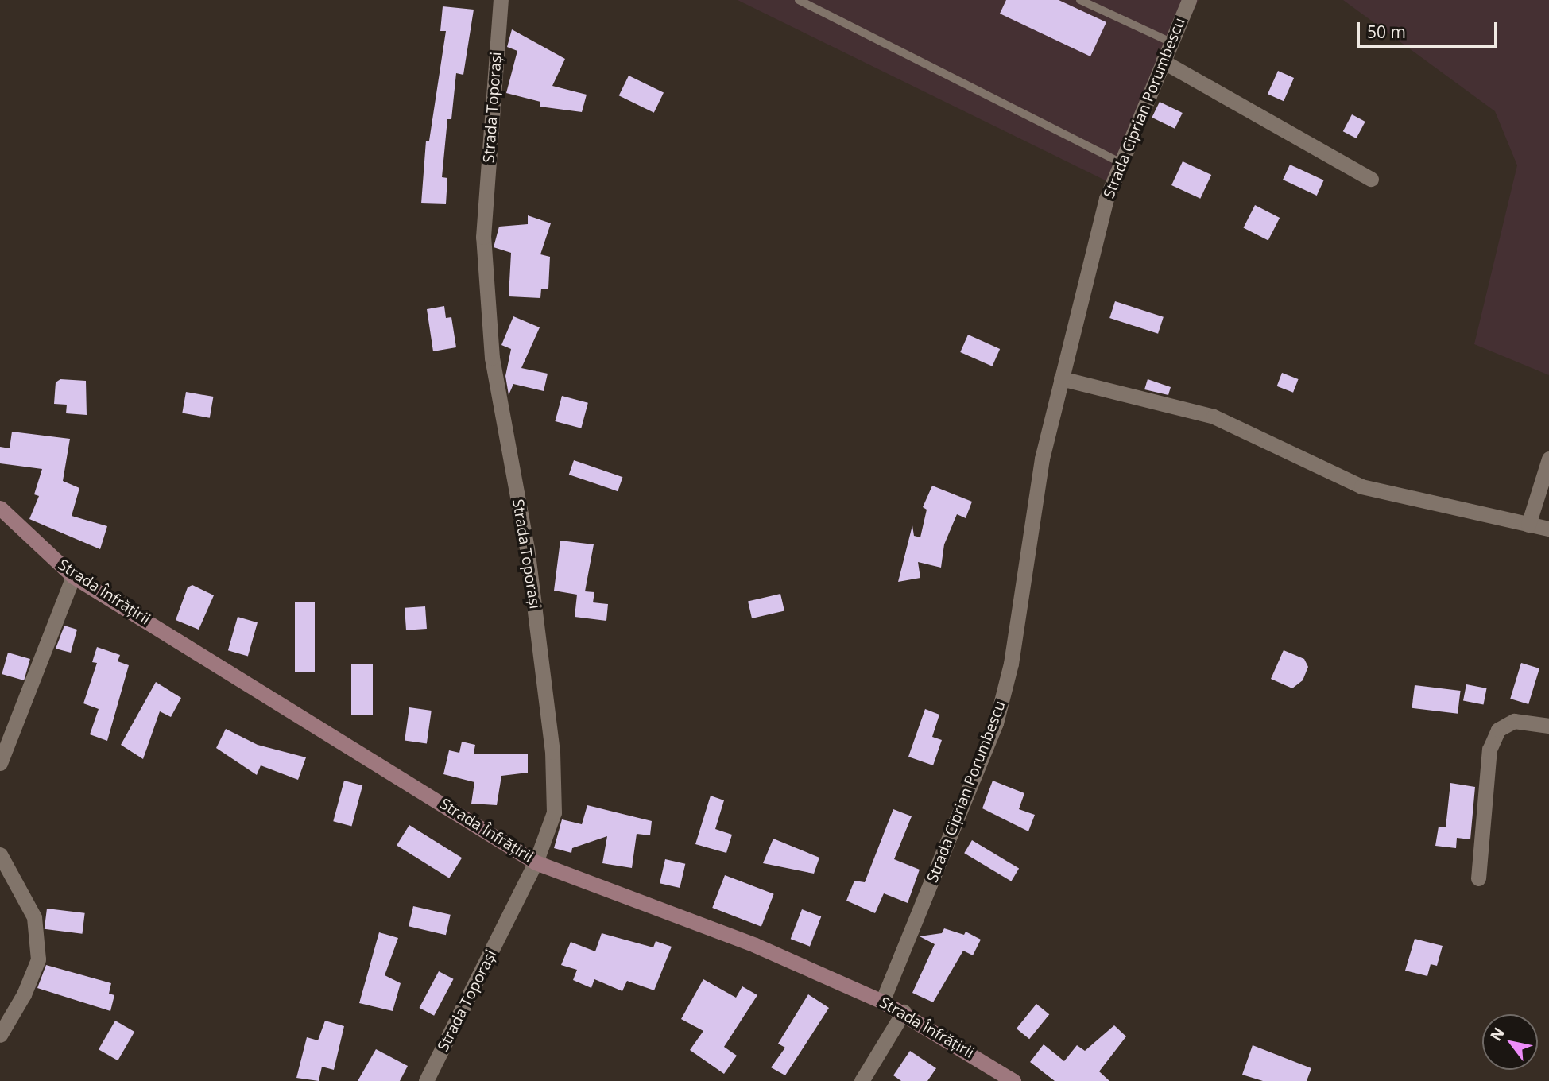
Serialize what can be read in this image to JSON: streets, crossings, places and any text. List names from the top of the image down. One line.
{"streets":{"main road":["Strada Înfrățirii"],"street":["Strada Toporași","Strada Ciprian Porumbescu"]},"crossings":[["Strada Toporași","Strada Înfrățirii"],["Strada Ciprian Porumbescu","Strada Înfrățirii"]],"scale_bar":"50 m","north":"top left"}
